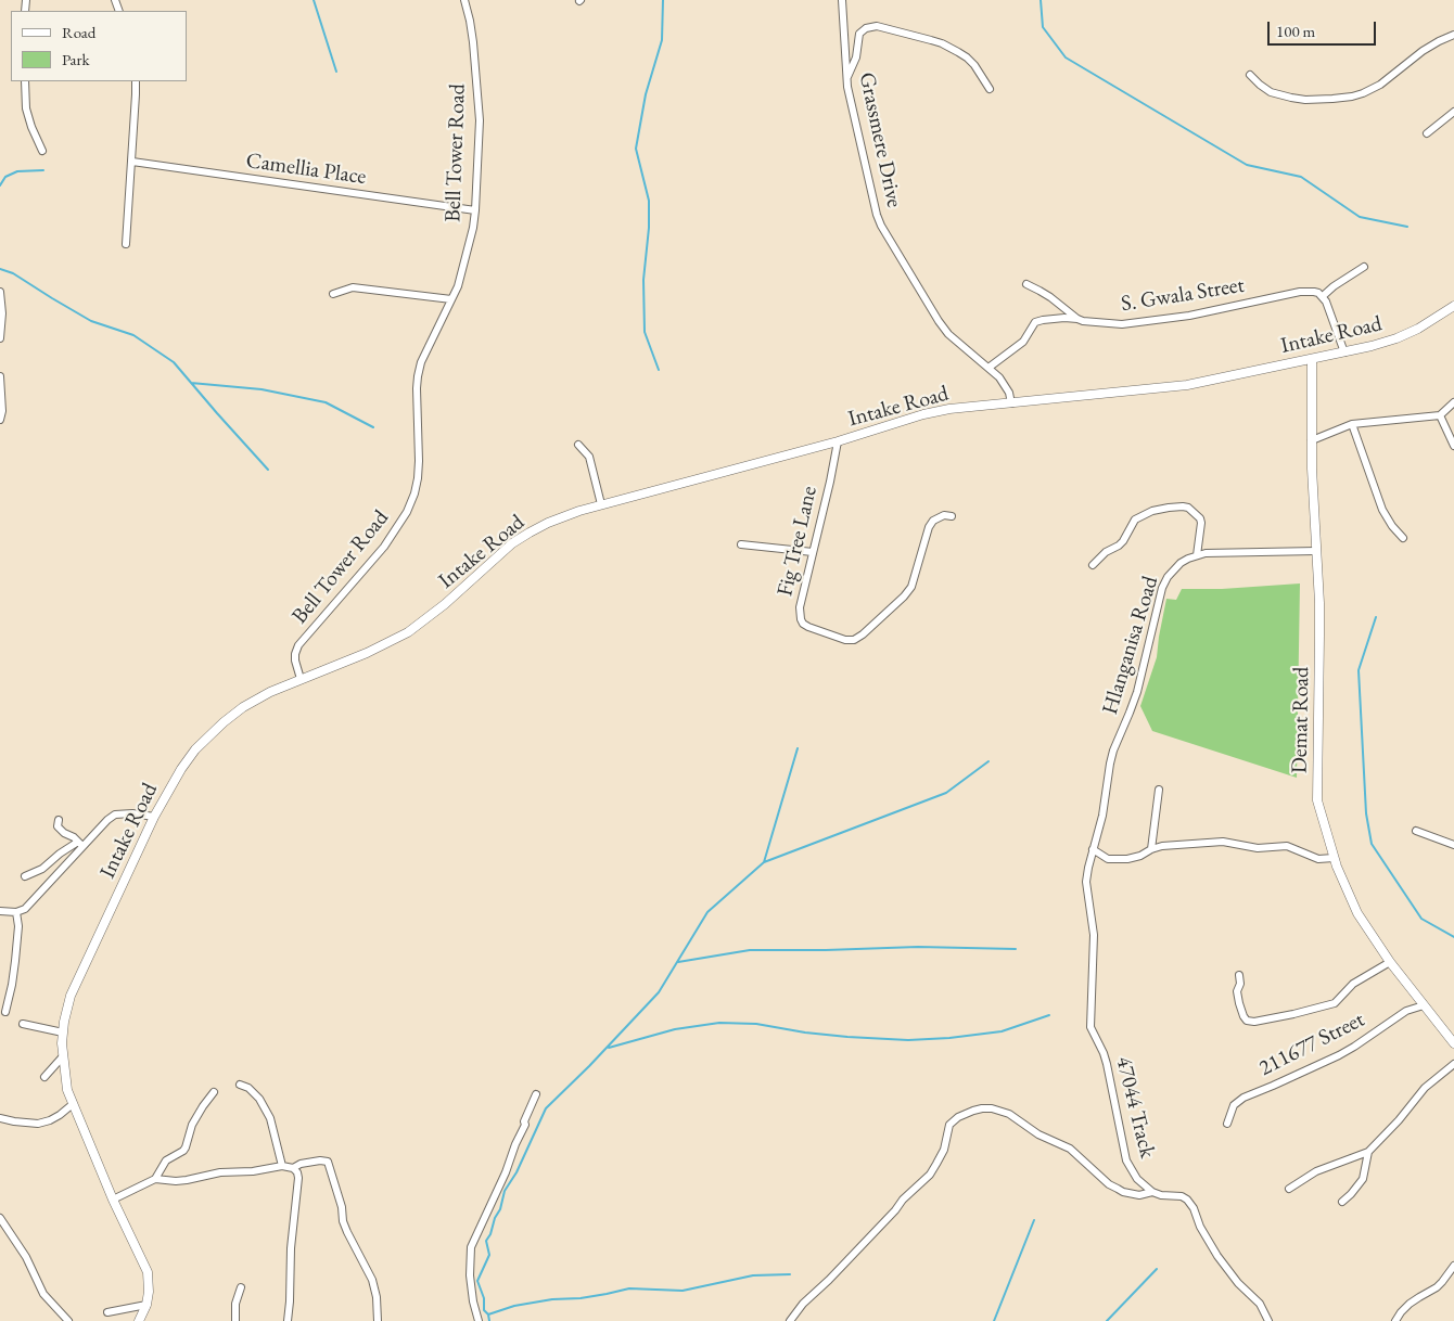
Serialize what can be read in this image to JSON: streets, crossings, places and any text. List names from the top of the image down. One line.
{"streets":{"street":["Grassmere Drive","Bell Tower Road","Camellia Place","S. Gwala Street","Intake Road","Fig Tree Lane","Hlanganisa Road","Demat Road","211677 Street","47044 Track"]},"crossings":[["Grassmere Drive","Intake Road"],["Bell Tower Road","Camellia Place"],["Bell Tower Road","Intake Road"],["Intake Road","Fig Tree Lane"],["Intake Road","Demat Road"],["Hlanganisa Road","Demat Road"],["Hlanganisa Road","47044 Track"],["Demat Road","211677 Street"]],"legend":["Road","Park"],"scale_bar":"100 m"}
